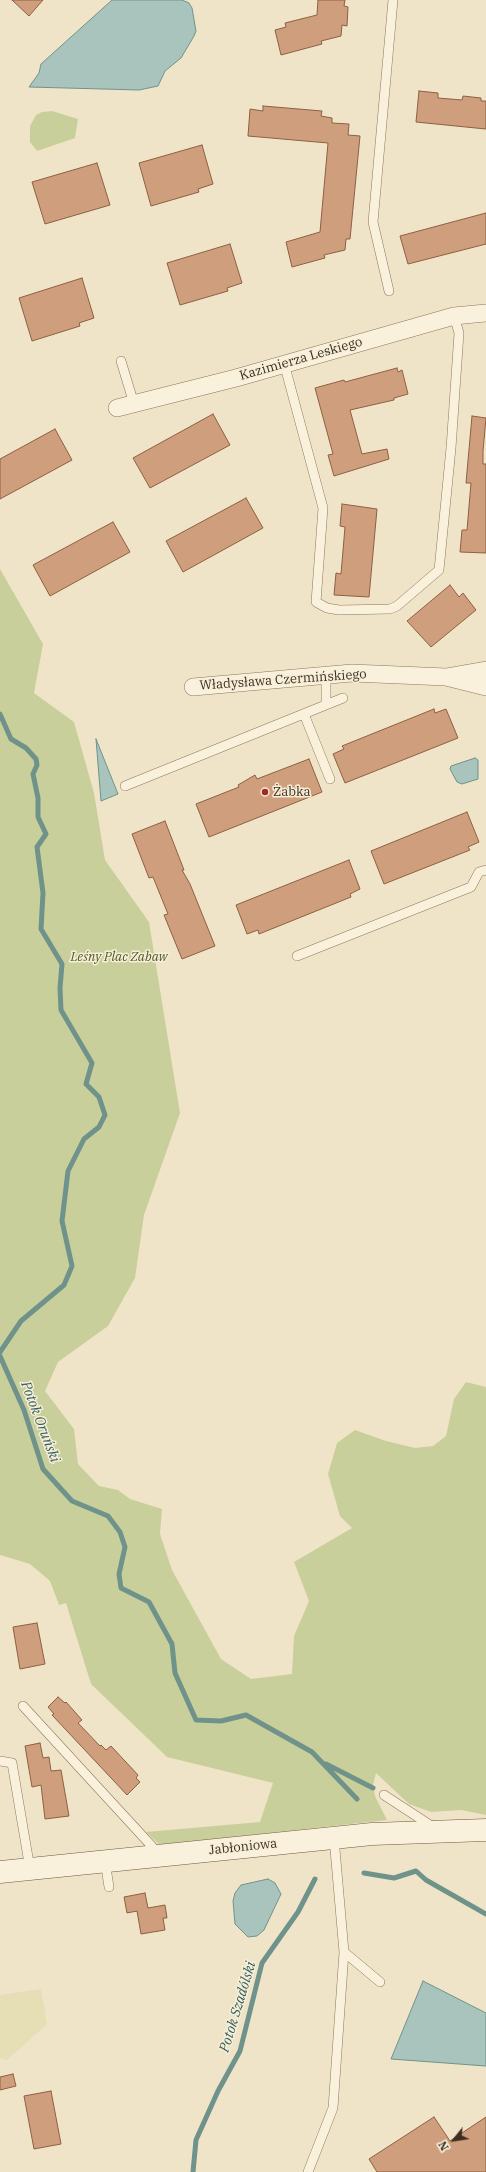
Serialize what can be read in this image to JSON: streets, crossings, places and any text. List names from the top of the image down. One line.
{"streets":{"main road":["Jabłoniowa"],"street":["Kazimierza Leskiego","Władysława Czermińskiego"]},"water":["Potok Oruński","Potok Szadólski"],"parks":["Leśny Plac Zabaw"],"places":["Żabka"],"north":"bottom left"}
